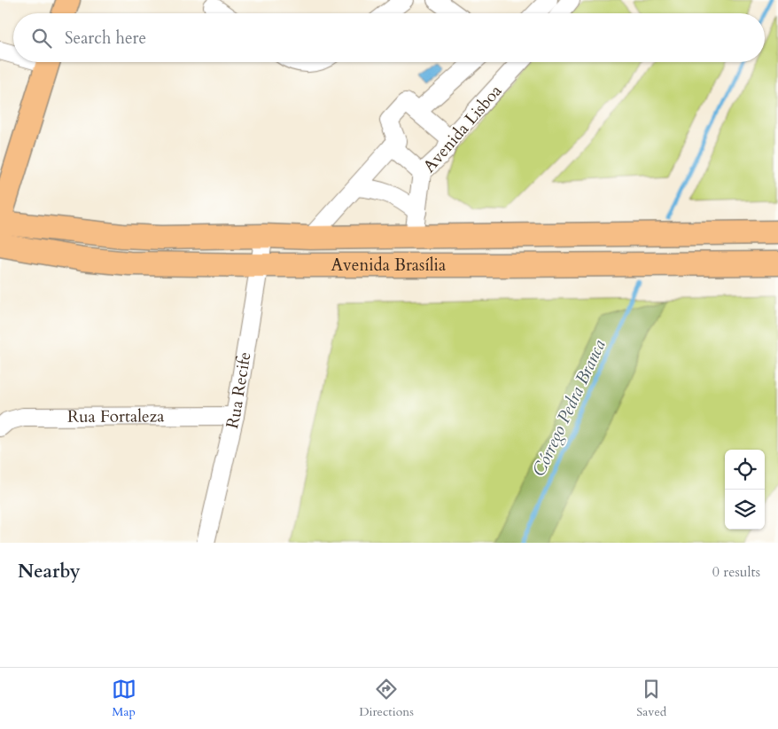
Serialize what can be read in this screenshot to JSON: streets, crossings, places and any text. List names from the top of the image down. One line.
{"streets":{"main road":["Avenida Brasília"],"street":["Avenida Lisboa","Rua Recife","Rua Fortaleza"]},"crossings":[["Avenida Lisboa","Avenida Brasília"],["Avenida Brasília","Rua Recife"],["Rua Recife","Rua Fortaleza"]],"water":["Córrego Pedra Branca"],"page":{"search":"Search here","heading":["Nearby","0 results"],"nav":["Map","Directions","Saved"]}}
